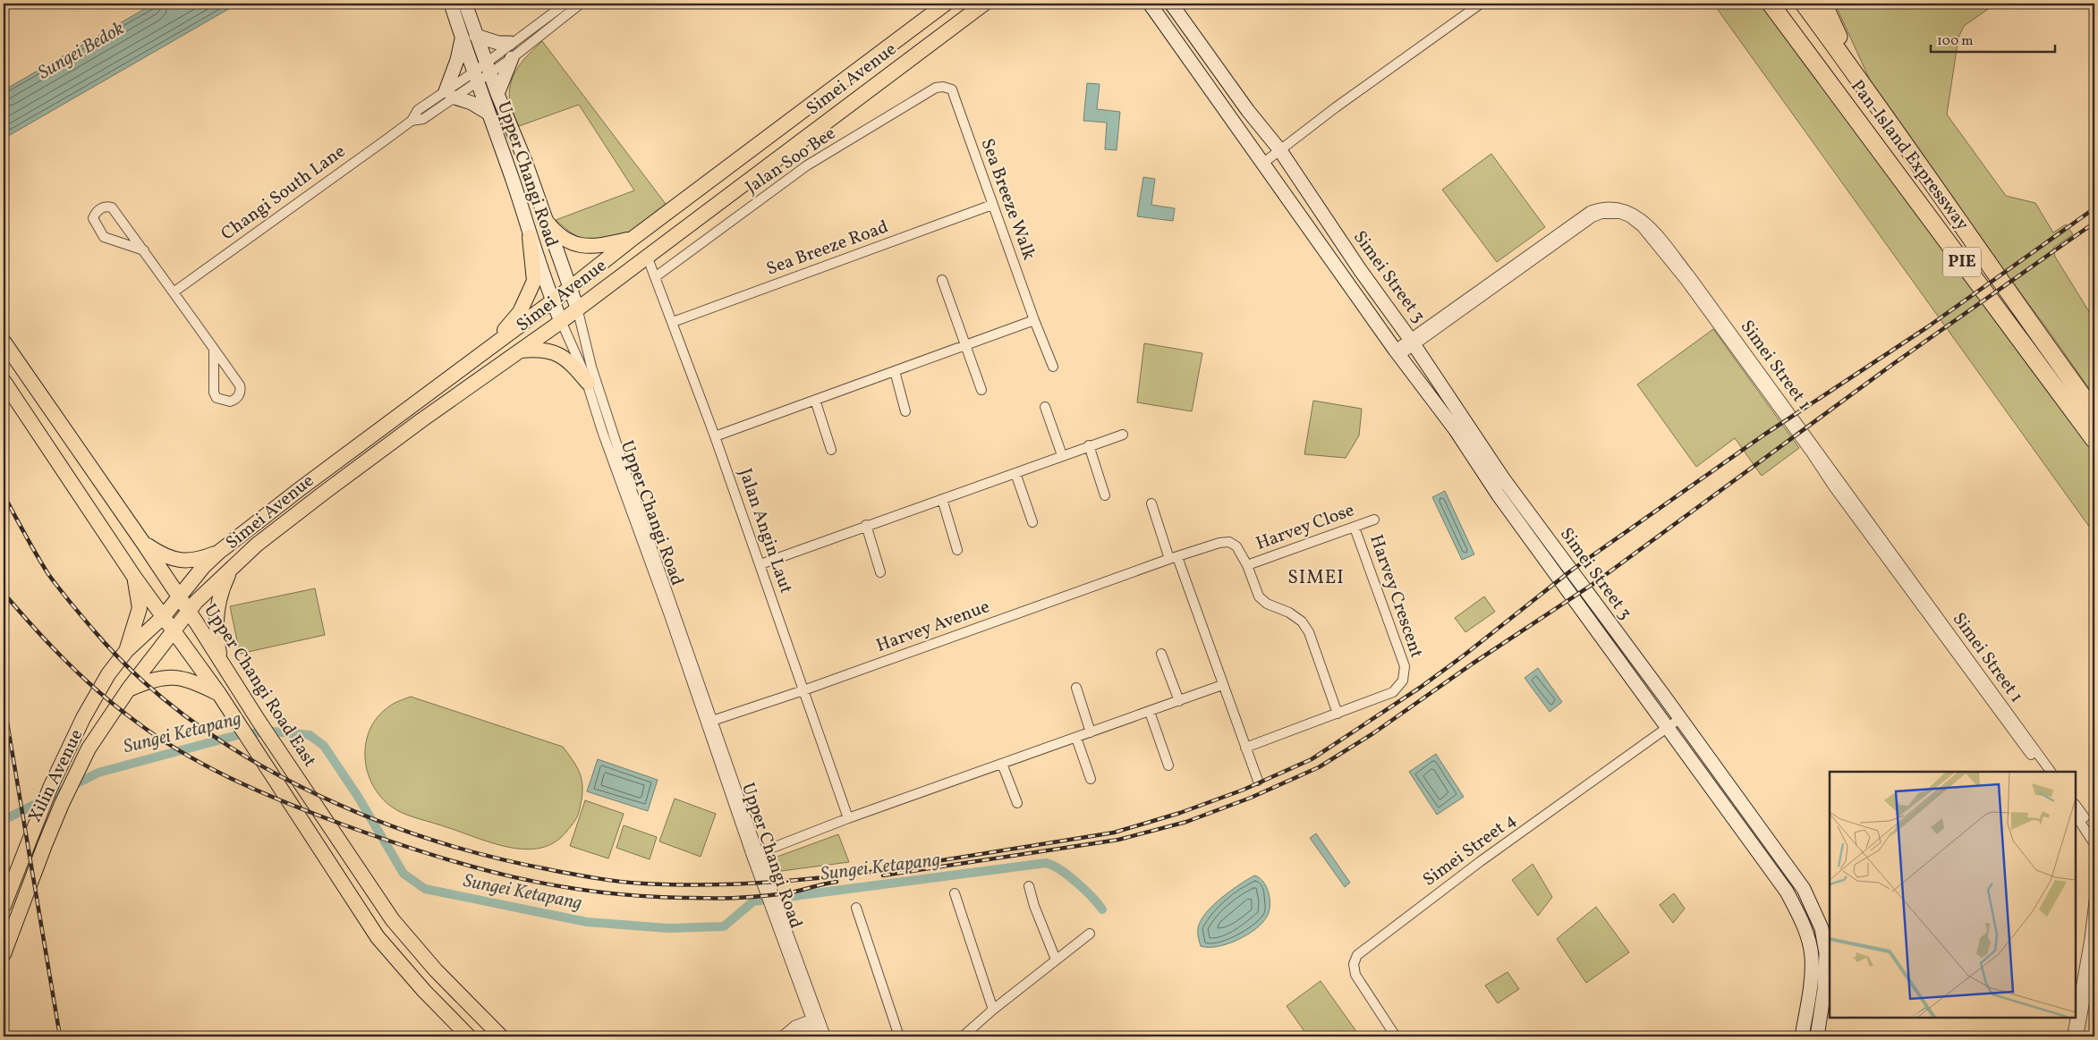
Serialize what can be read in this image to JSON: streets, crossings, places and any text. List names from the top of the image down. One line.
{"streets":{"highway":["Pan-Island Expressway","PIE"],"main road":["Simei Avenue","Upper Changi Road","Simei Street 3","Upper Changi Road East","Xilin Avenue"],"street":["Jalan Soo Bee","Changi South Lane","Sea Breeze Walk","Sea Breeze Road","Simei Street 1","Harvey Close","Jalan Angin Laut","Harvey Crescent","Harvey Avenue","Simei Street 4"]},"crossings":[["Simei Avenue","Upper Changi Road"],["Simei Avenue","Jalan Angin Laut"],["Simei Avenue","Upper Changi Road East"],["Simei Avenue","Xilin Avenue"],["Jalan Soo Bee","Sea Breeze Walk"],["Jalan Soo Bee","Jalan Angin Laut"],["Upper Changi Road","Changi South Lane"],["Upper Changi Road","Harvey Avenue"],["Sea Breeze Walk","Sea Breeze Road"],["Sea Breeze Road","Jalan Angin Laut"],["Simei Street 3","Simei Street 1"],["Simei Street 3","Simei Street 4"],["Harvey Close","Harvey Crescent"],["Jalan Angin Laut","Harvey Avenue"]],"districts":["SIMEI"],"water":["Sungei Bedok","Sungei Ketapang"],"scale_bar":"100 m"}
